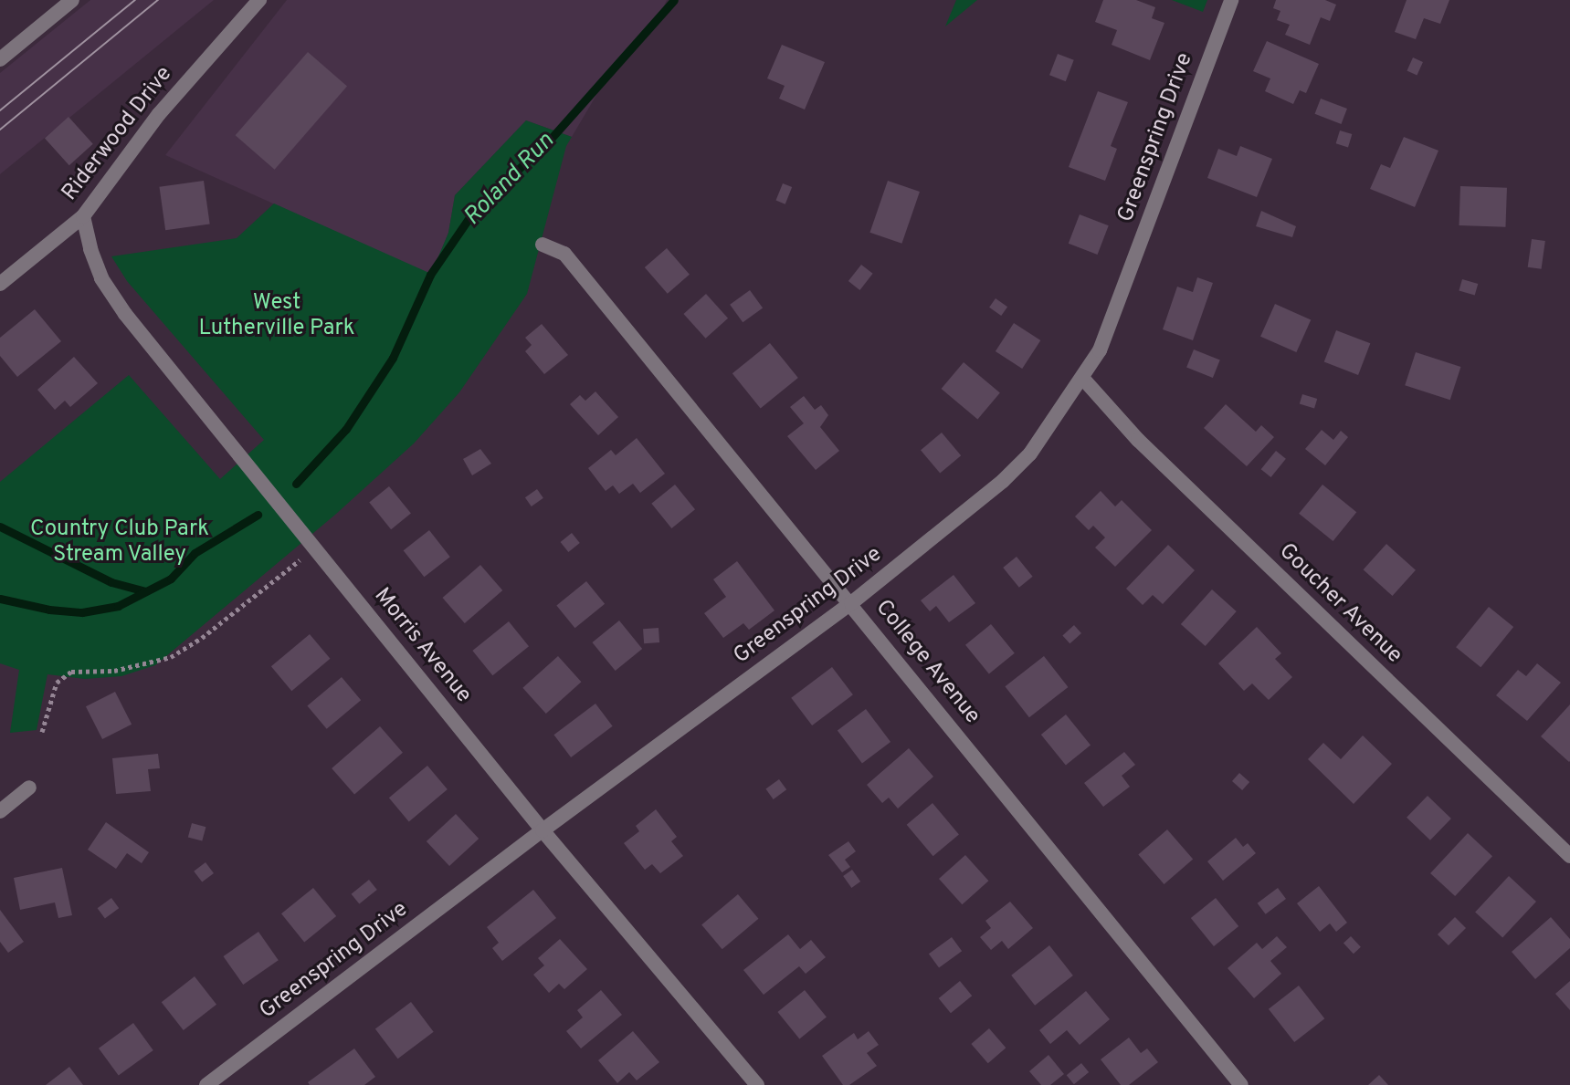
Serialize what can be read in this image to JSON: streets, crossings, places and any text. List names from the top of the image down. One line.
{"streets":{"street":["Riderwood Drive","Greenspring Drive","Goucher Avenue","Morris Avenue","College Avenue"]},"crossings":[["Riderwood Drive","Morris Avenue"],["Greenspring Drive","Goucher Avenue"],["Greenspring Drive","Morris Avenue"],["Greenspring Drive","College Avenue"]],"water":["Roland Run"],"parks":["West Lutherville Park","Country Club Park Stream Valley"]}
